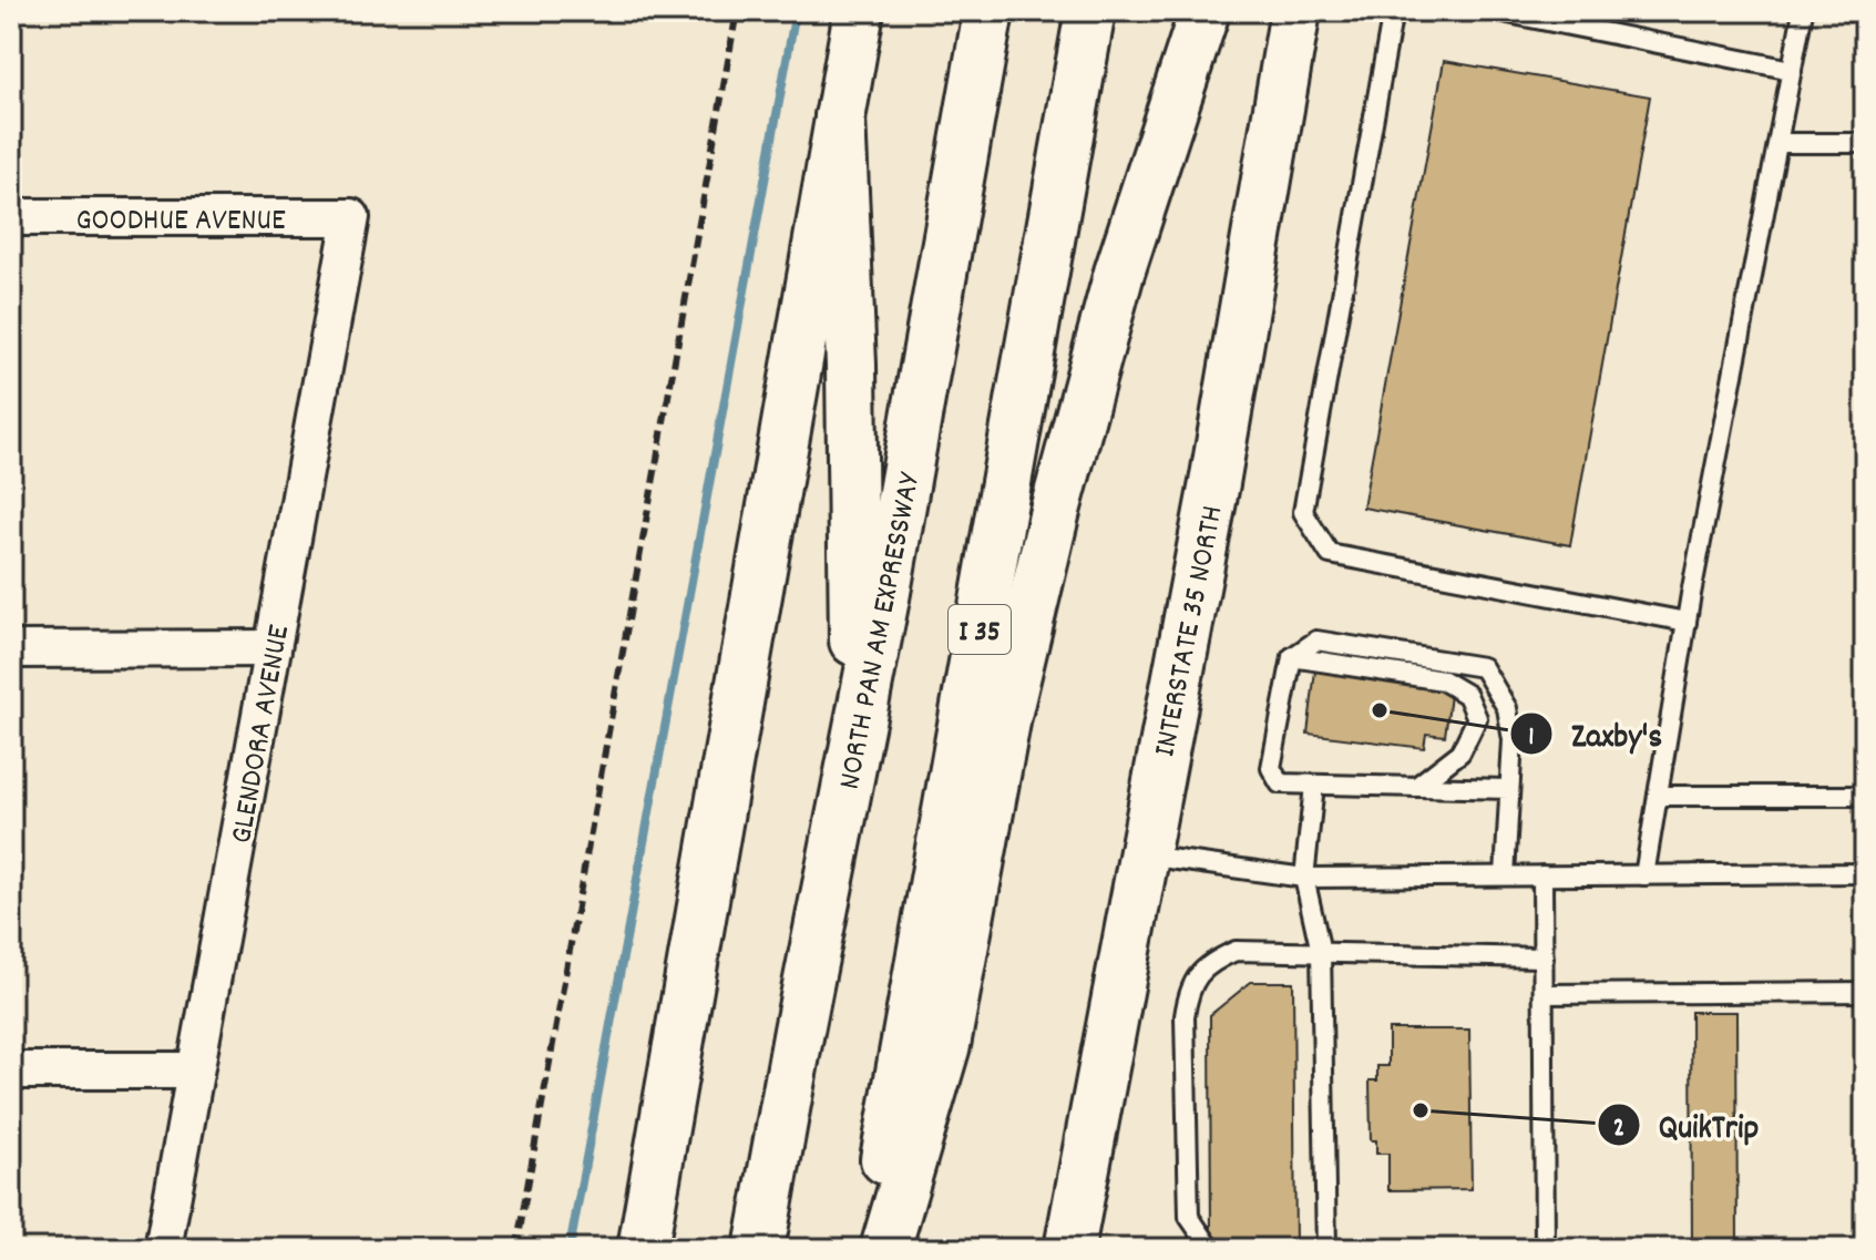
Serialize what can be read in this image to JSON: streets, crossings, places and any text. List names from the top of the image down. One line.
{"streets":{"main road":["I 35","NORTH PAN AM EXPRESSWAY","INTERSTATE 35 NORTH"],"street":["GOODHUE AVENUE","GLENDORA AVENUE"]},"crossings":[["GOODHUE AVENUE","GLENDORA AVENUE"]],"places":["Zaxby's","QuikTrip"]}
